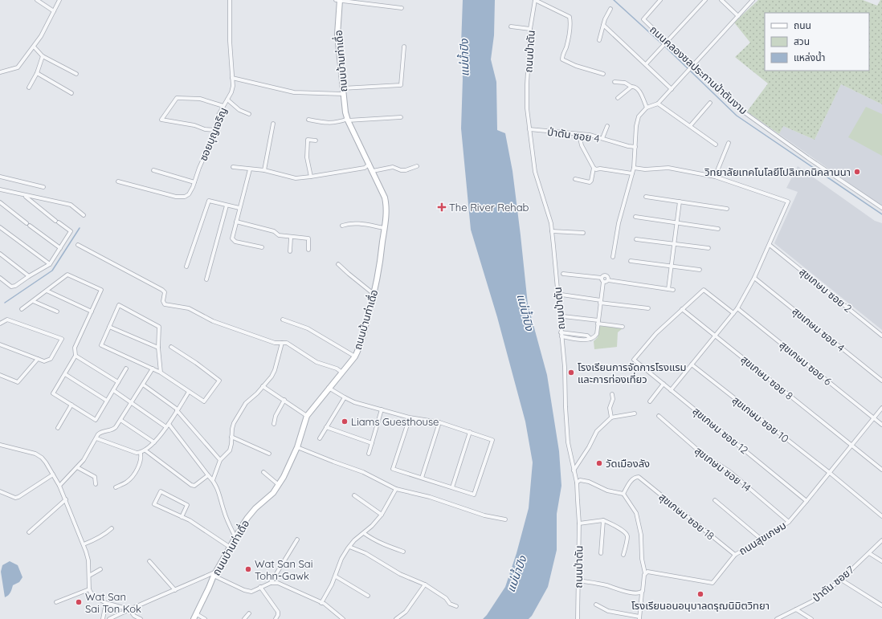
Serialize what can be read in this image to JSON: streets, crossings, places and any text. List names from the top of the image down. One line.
{"streets":{"street":["ถนนป่าตัน","ถนนบ้านท่าเดื่อ","ถนนคลองชลประทานป่าตันงาม","ซอยบุญเจริญ","ป่าตัน ซอย 4","สุขเกษม ซอย 2","สุขเกษม ซอย 4","สุขเกษม ซอย 6","สุขเกษม ซอย 8","สุขเกษม ซอย 10","สุขเกษม ซอย 12","สุขเกษม ซอย 14","สุขเกษม ซอย 18","ถนนสุขเกษม","ป่าตัน ซอย7"]},"crossings":[["ถนนป่าตัน","ป่าตัน ซอย 4"],["สุขเกษม ซอย 6","ถนนสุขเกษม"],["สุขเกษม ซอย 8","สุขเกษม ซอย 12"],["สุขเกษม ซอย 8","ถนนสุขเกษม"],["สุขเกษม ซอย 10","ถนนสุขเกษม"],["สุขเกษม ซอย 12","ถนนสุขเกษม"],["สุขเกษม ซอย 14","ถนนสุขเกษม"],["สุขเกษม ซอย 18","ถนนสุขเกษม"]],"water":["แม่น้ำปิง"],"places":{"other":["วิทยาลัยเทคโนโลยีโปลิเทคนิคลานนา","โรงเรียนการจัดการโรงแรม และการท่องเที่ยว","Liams Guesthouse","วัดเมืองลัง","Wat San Sai Tohn-Gawk","โรงเรียนอนอนุบาลดรุฌนิมิตวิทยา","Wat San Sai Ton Kok"],"health":["The River Rehab"]},"legend":["ถนน","สวน","แหล่งน้ำ"]}
